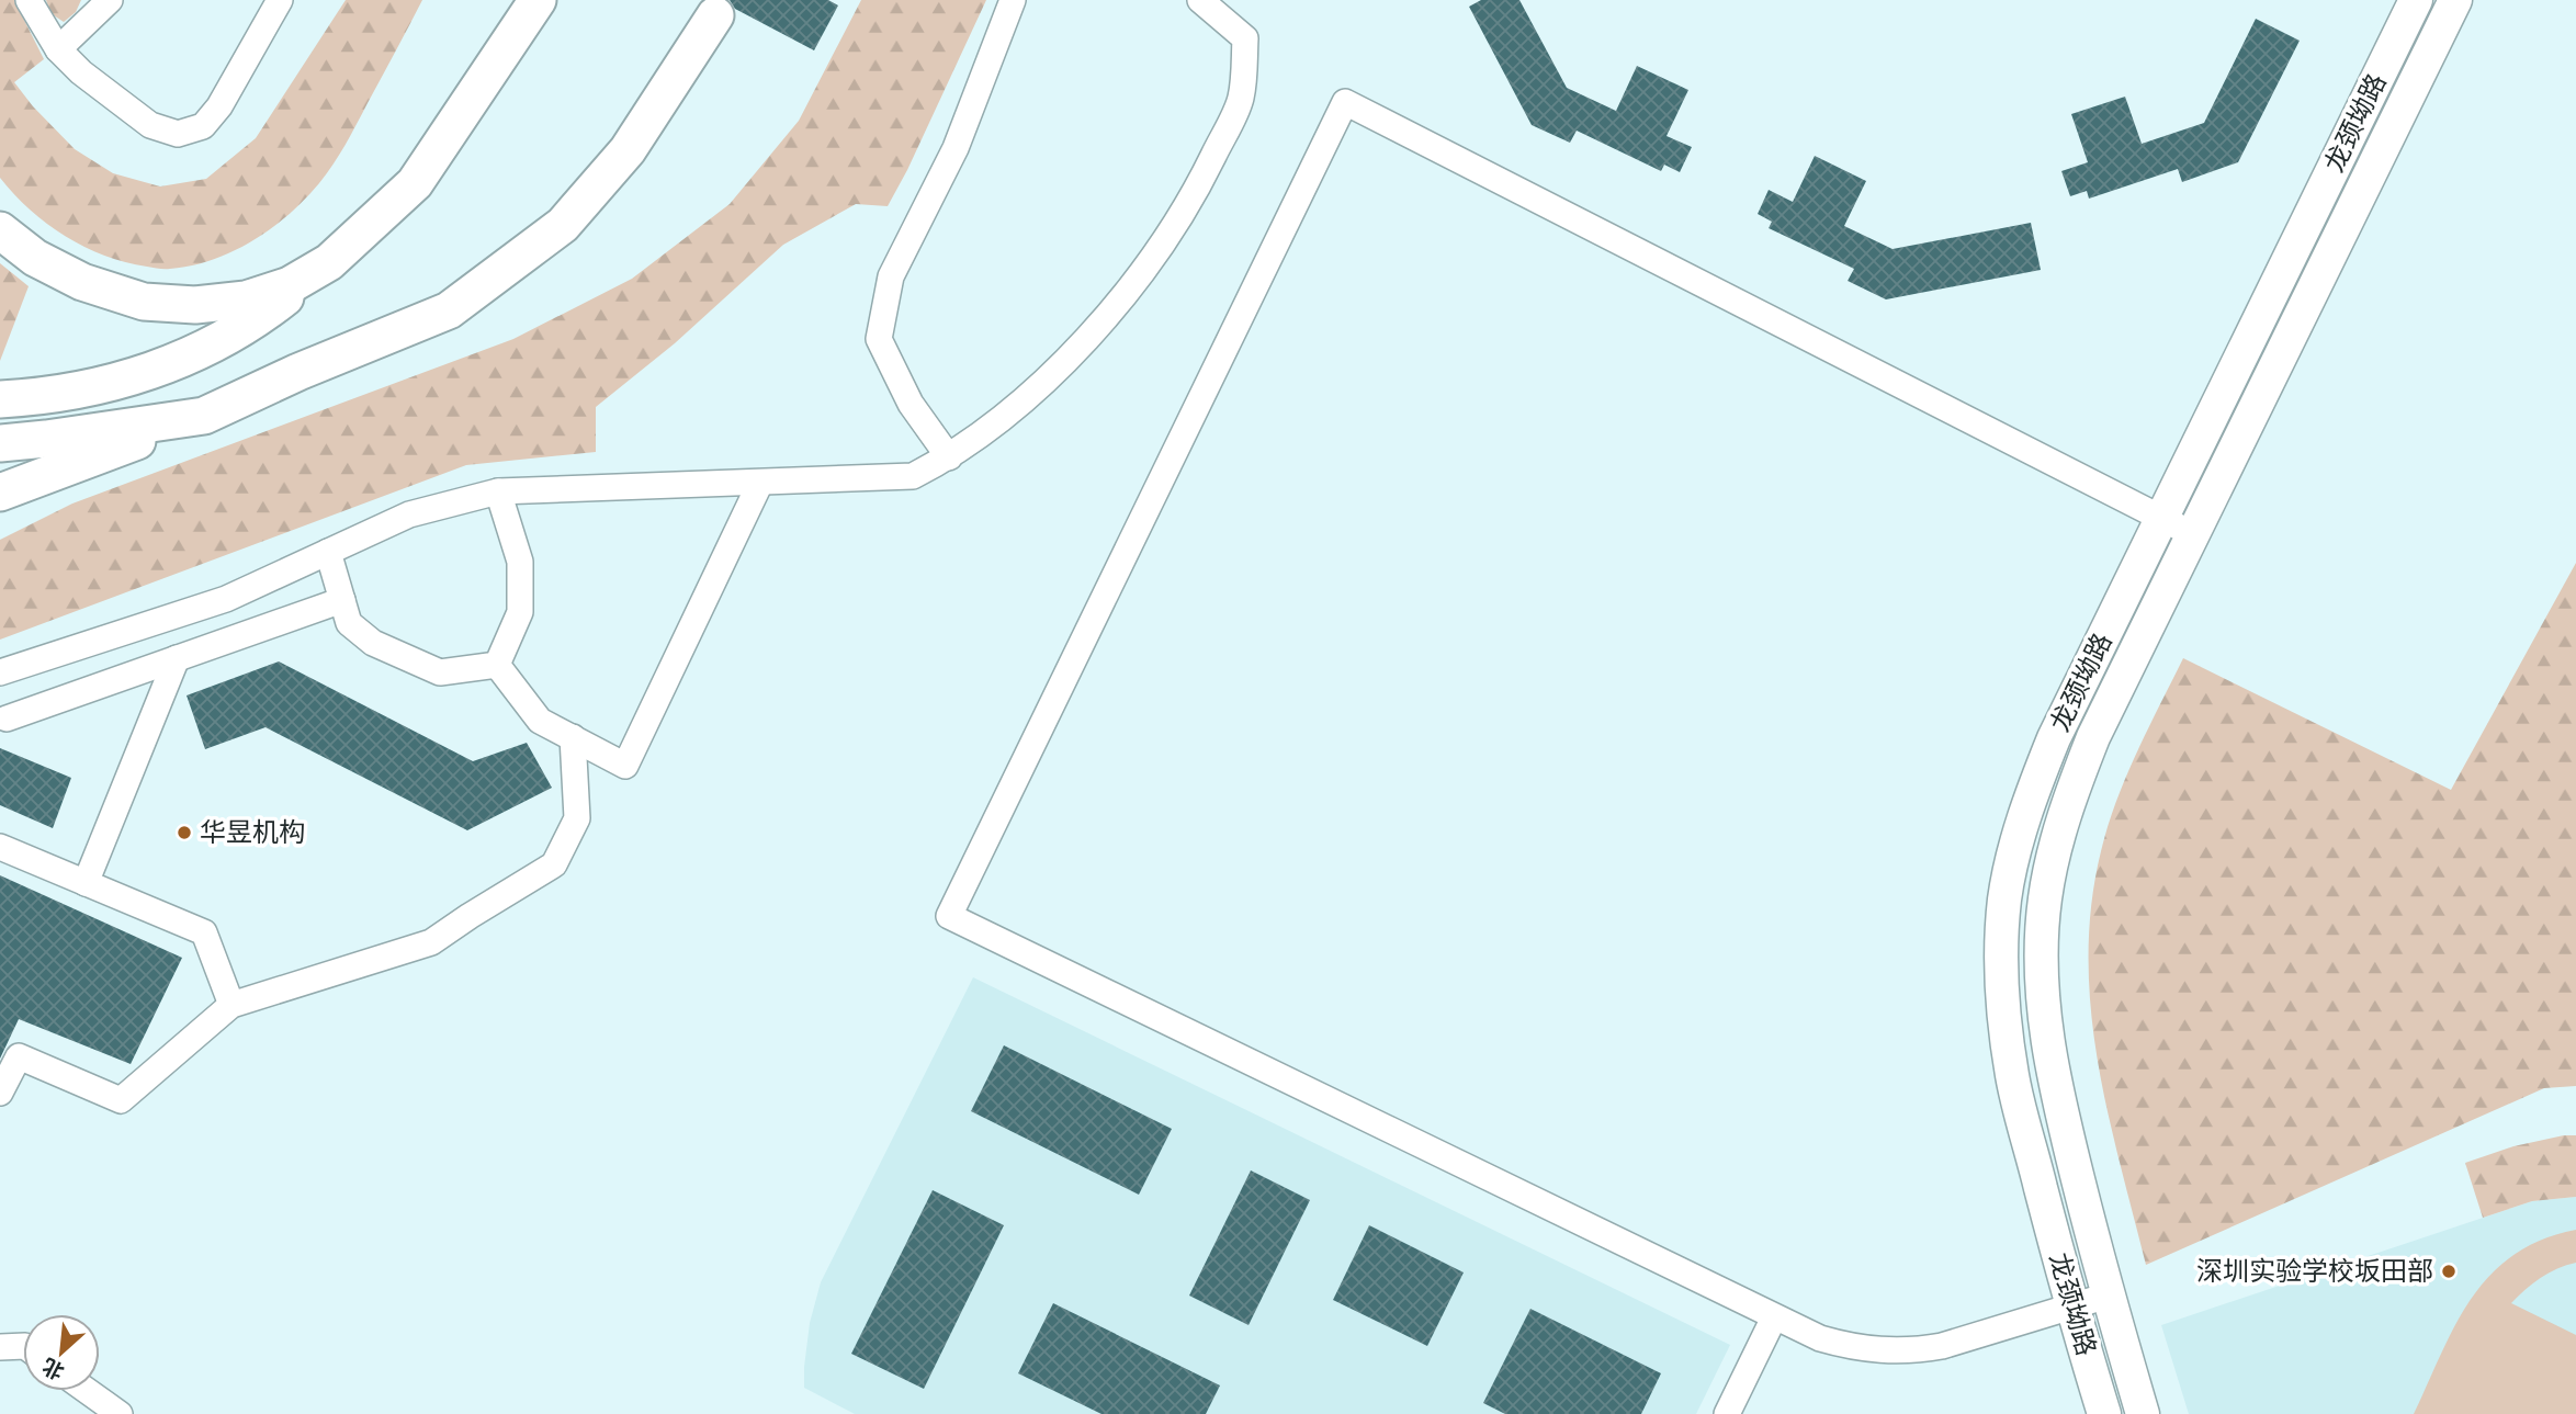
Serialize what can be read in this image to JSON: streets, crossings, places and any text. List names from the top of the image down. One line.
{"streets":{"main road":["龙颈坳路"]},"places":["华昱机构","深圳实验学校坂田部"],"north":"bottom left"}
